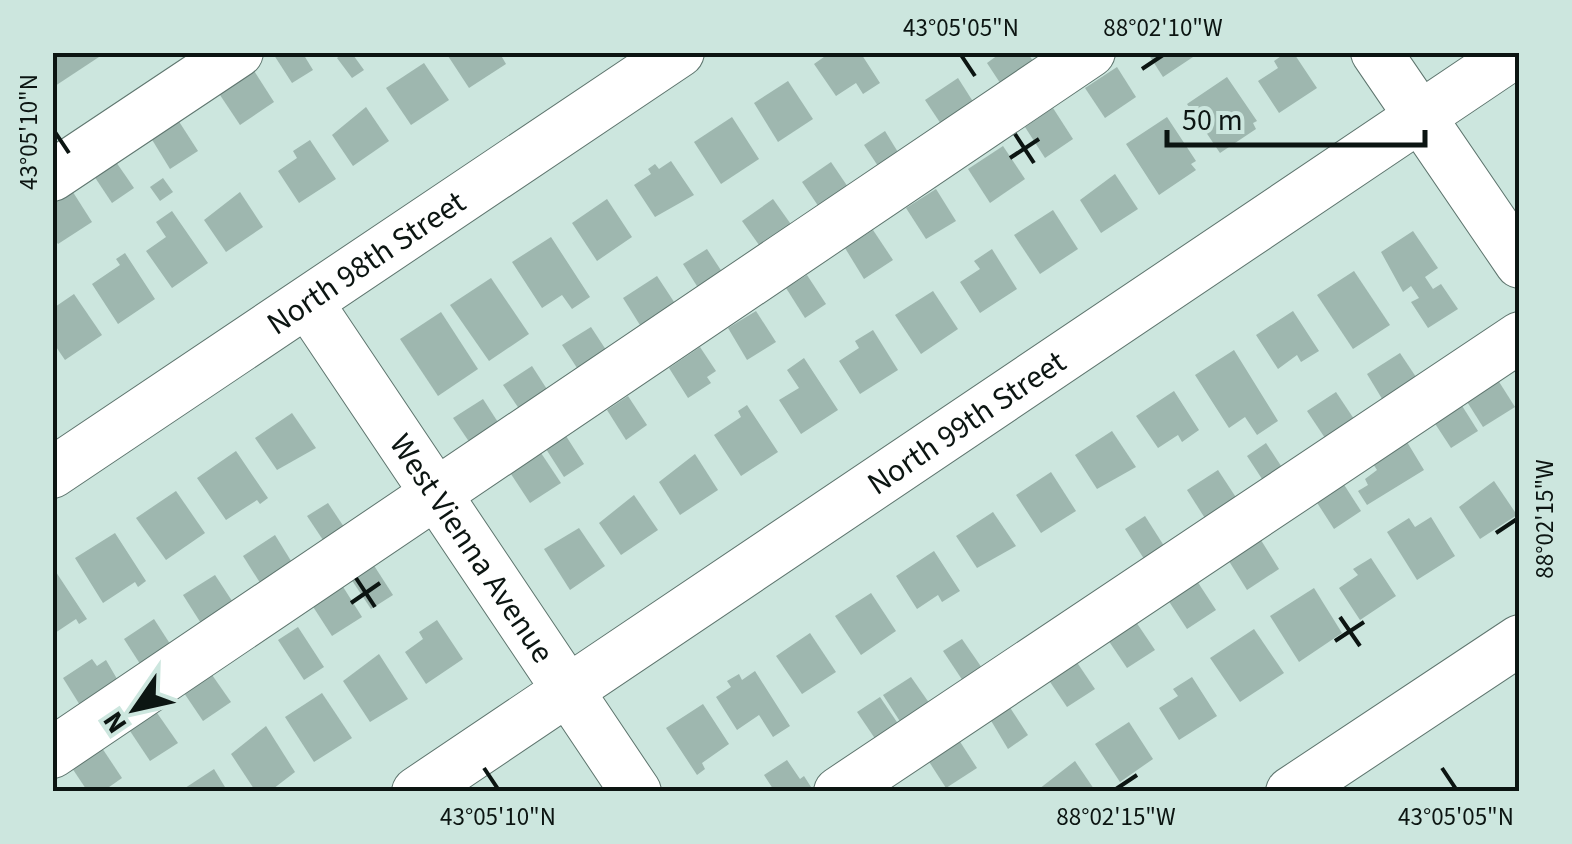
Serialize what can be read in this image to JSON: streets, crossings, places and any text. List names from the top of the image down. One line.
{"streets":{"street":["North 98th Street","North 99th Street","West Vienna Avenue"]},"crossings":[["North 98th Street","West Vienna Avenue"],["North 99th Street","West Vienna Avenue"]],"scale_bar":"50 m","north":"bottom left","coordinates":["43°05'05\"N","88°02'10\"W","43°05'10\"N","88°02'15\"W"]}
